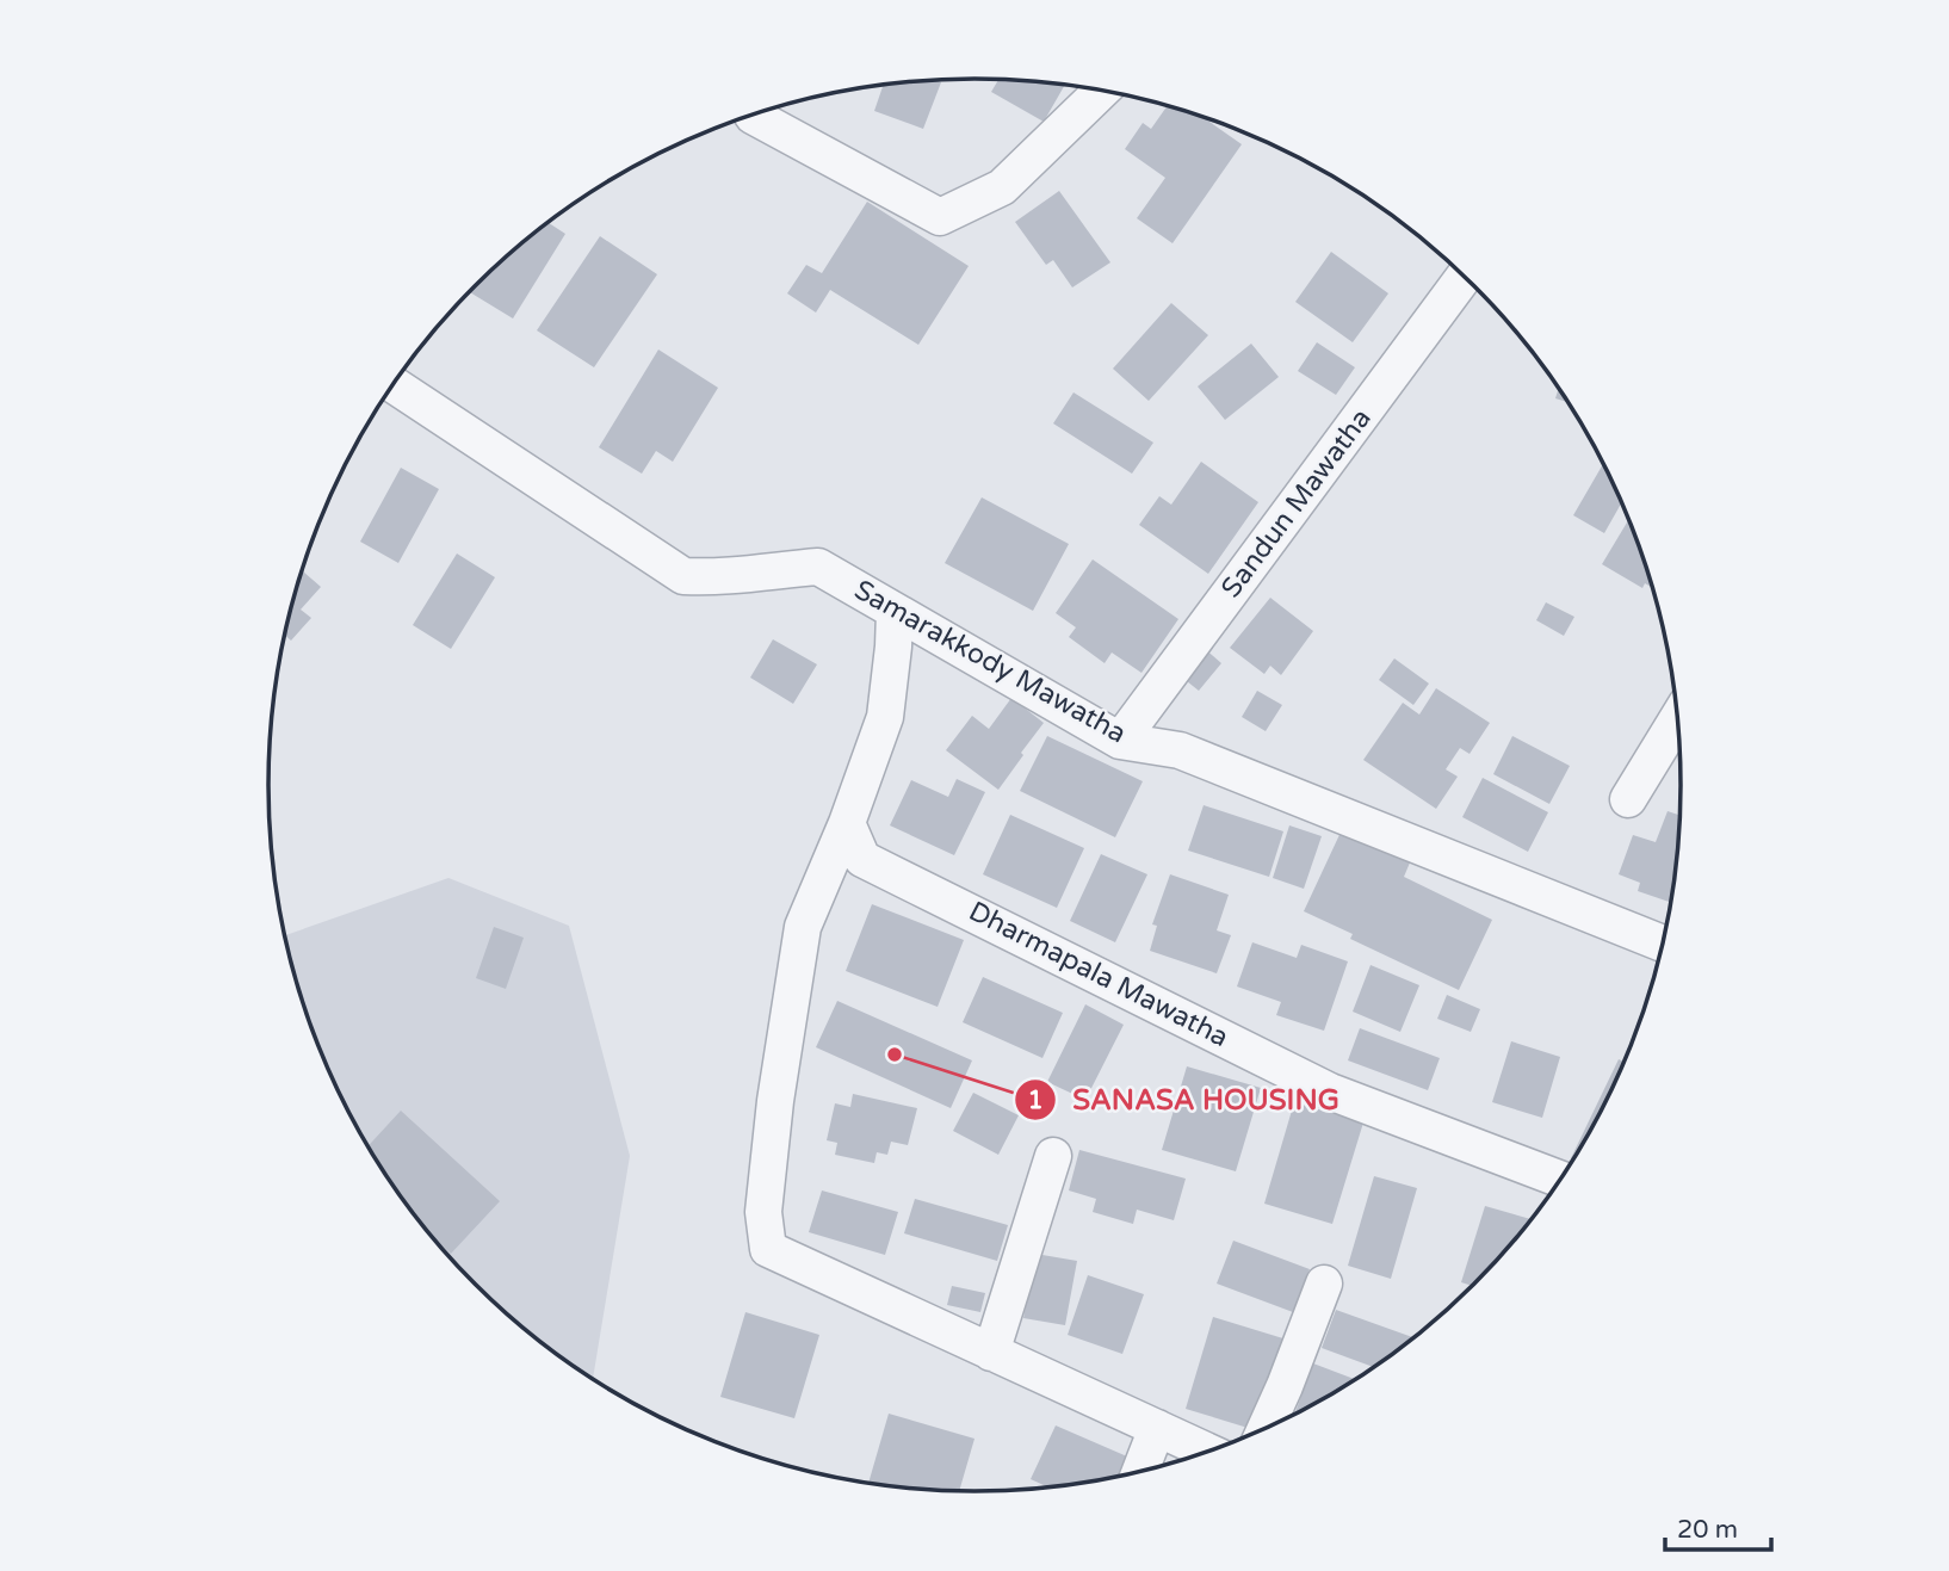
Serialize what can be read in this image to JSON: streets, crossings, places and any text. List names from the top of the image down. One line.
{"streets":{"street":["Sandun Mawatha","Samarakkody Mawatha","Dharmapala Mawatha"]},"crossings":[["Sandun Mawatha","Samarakkody Mawatha"]],"places":["SANASA HOUSING"],"scale_bar":"20 m"}
